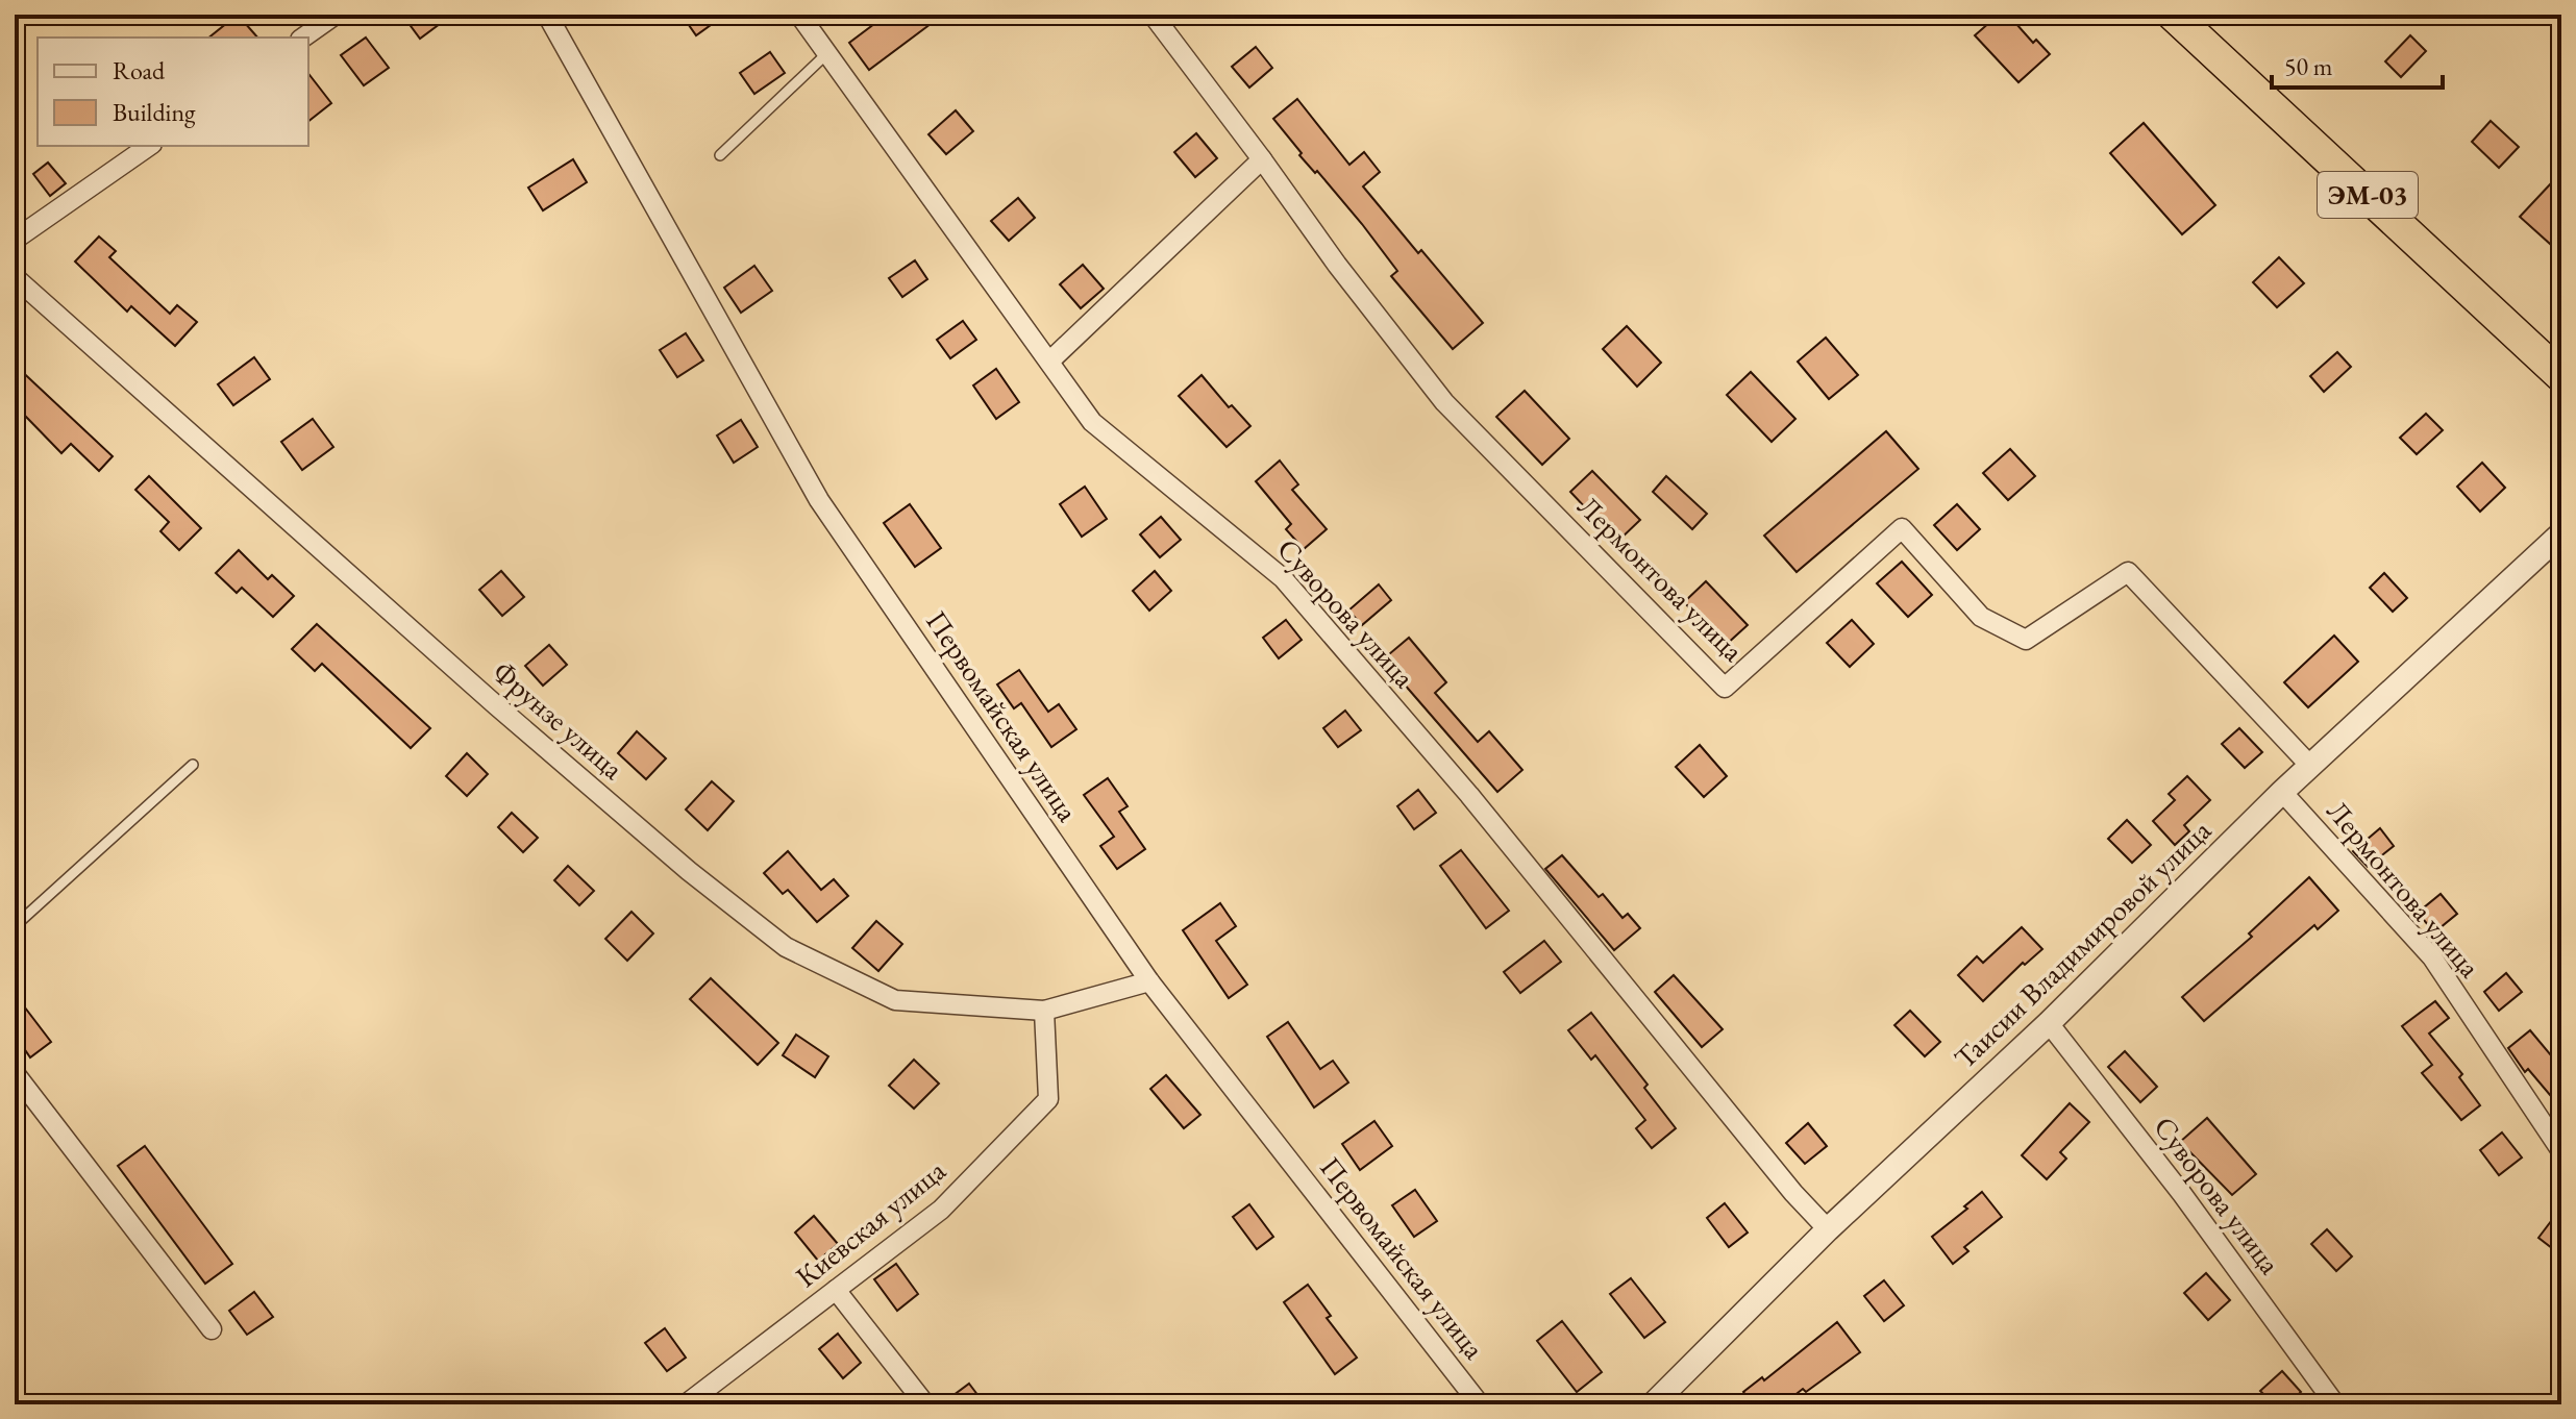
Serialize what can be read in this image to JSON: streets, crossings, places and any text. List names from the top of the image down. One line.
{"streets":{"highway":["ЭМ-03"],"street":["Лермонтова улица","Суворова улица","Первомайская улица","Фрунзе улица","Таисии Владимировой улица","Киевская улица"]},"crossings":[["Лермонтова улица","Таисии Владимировой улица"],["Суворова улица","Таисии Владимировой улица"],["Первомайская улица","Фрунзе улица"],["Фрунзе улица","Киевская улица"]],"legend":["Road","Building"],"scale_bar":"50 m"}
